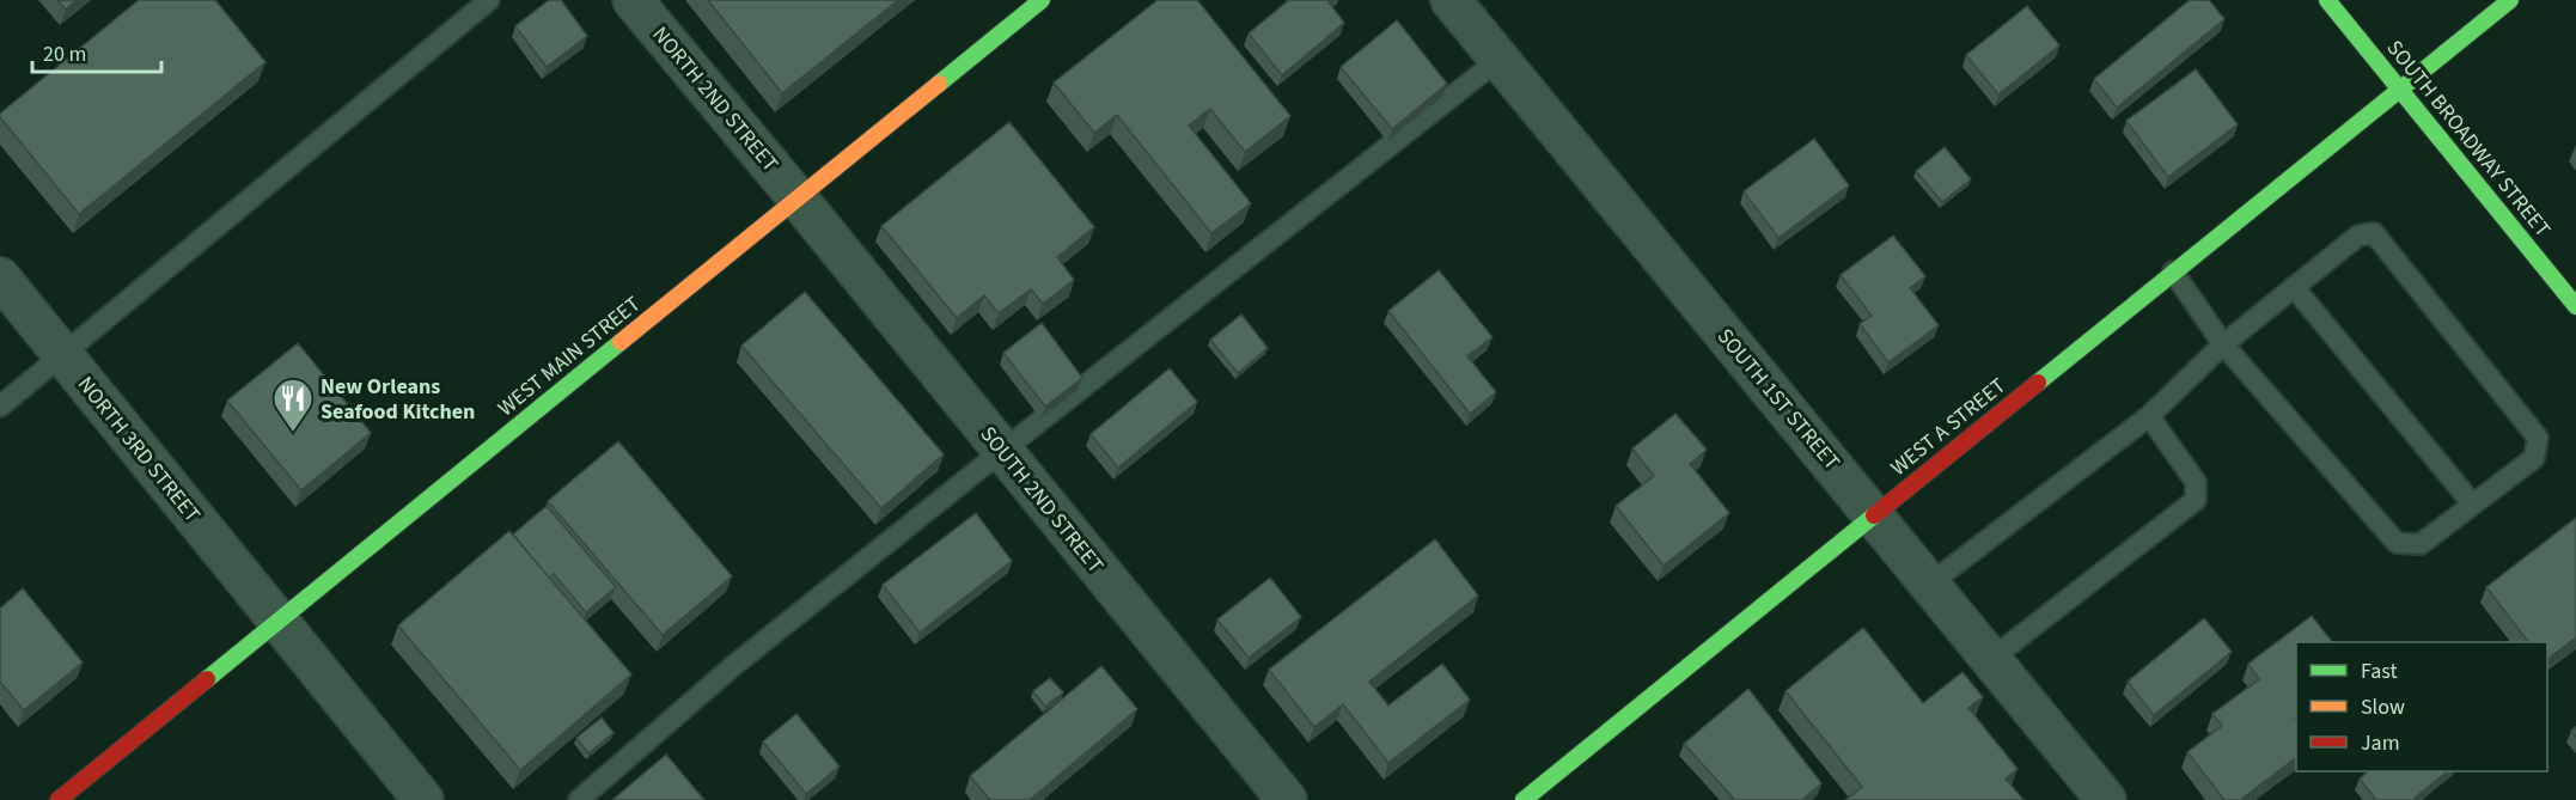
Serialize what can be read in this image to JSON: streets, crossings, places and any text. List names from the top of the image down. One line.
{"streets":{"main road":["SOUTH BROADWAY STREET","WEST MAIN STREET","WEST A STREET"],"street":["NORTH 2ND STREET","SOUTH 1ST STREET","NORTH 3RD STREET","SOUTH 2ND STREET"]},"crossings":[["NORTH 2ND STREET","WEST MAIN STREET"],["NORTH 2ND STREET","SOUTH 2ND STREET"],["SOUTH BROADWAY STREET","WEST A STREET"],["WEST MAIN STREET","NORTH 3RD STREET"],["WEST MAIN STREET","SOUTH 2ND STREET"],["SOUTH 1ST STREET","WEST A STREET"]],"places":{"restaurant":["New Orleans Seafood Kitchen"]},"legend":["Fast","Slow","Jam"],"scale_bar":"20 m"}
